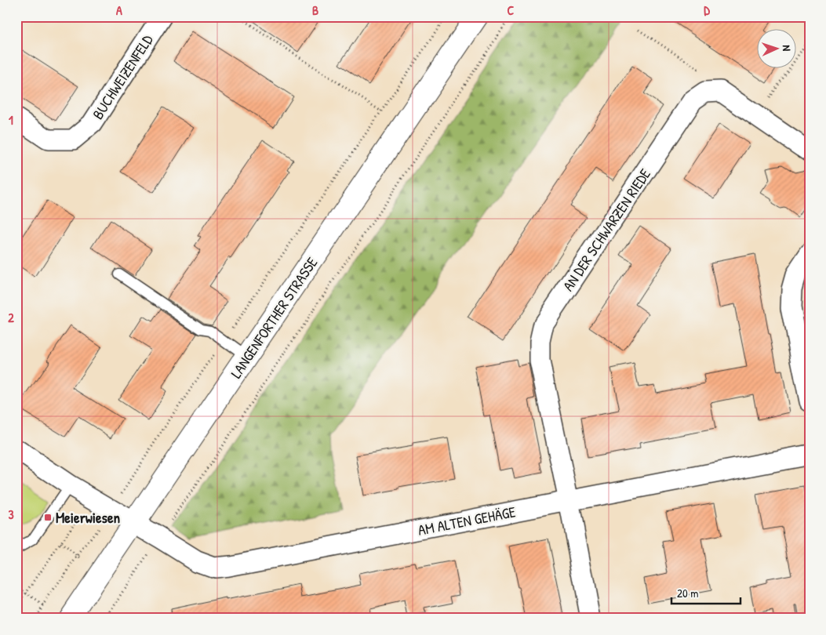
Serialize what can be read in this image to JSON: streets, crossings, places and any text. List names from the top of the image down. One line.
{"streets":{"main road":["LANGENFORTHER STRASSE"],"street":["BUCHWEIZENFELD","AN DER SCHWARZEN RIEDE","AM ALTEN GEHÄGE"]},"crossings":[["AN DER SCHWARZEN RIEDE","AM ALTEN GEHÄGE"],["LANGENFORTHER STRASSE","AM ALTEN GEHÄGE"]],"places":{"transit":["Meierwiesen"]},"scale_bar":"20 m","north":"right","grid":{"columns":["A","B","C","D"],"rows":["1","2","3"]}}
